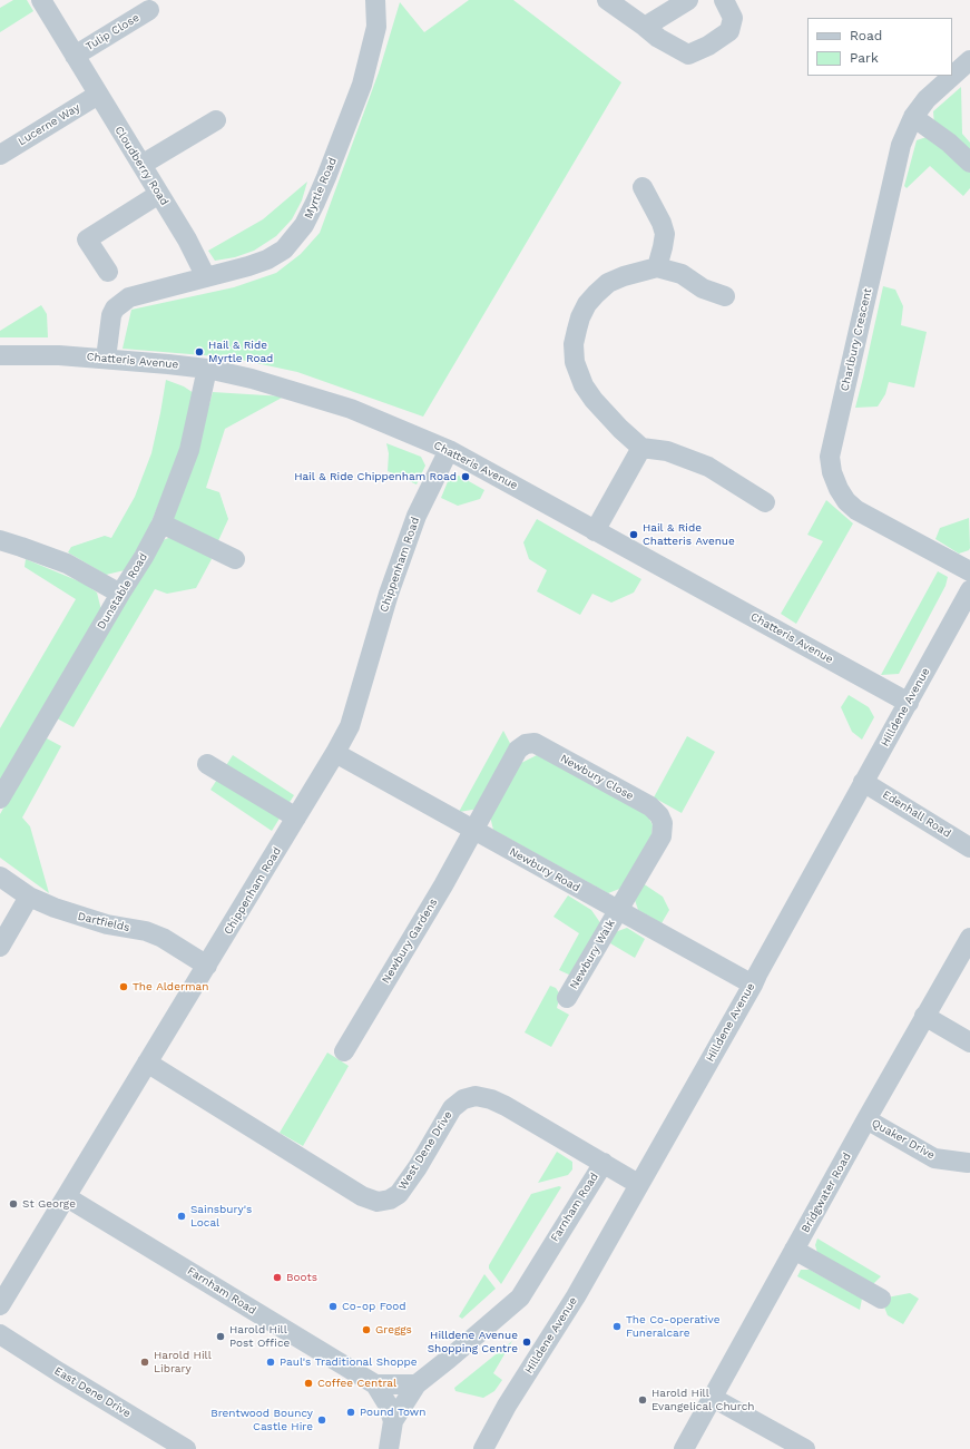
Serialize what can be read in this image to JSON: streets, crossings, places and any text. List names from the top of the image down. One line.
{"streets":{"street":["Tulip Close","Lucerne Way","Cloudberry Road","Myrtle Road","Charlbury Crescent","Chatteris Avenue","Chippenham Road","Dunstable Road","Hilldene Avenue","Newbury Close","Edenhall Road","Newbury Road","Dartfields","Newbury Gardens","Newbury Walk","Quaker Drive","West Dene Drive","Bridgwater Road","Farnham Road","East Dene Drive"]},"crossings":[["Tulip Close","Cloudberry Road"],["Lucerne Way","Cloudberry Road"],["Cloudberry Road","Myrtle Road"],["Myrtle Road","Chatteris Avenue"],["Chatteris Avenue","Chippenham Road"],["Chatteris Avenue","Dunstable Road"],["Chatteris Avenue","Hilldene Avenue"],["Chippenham Road","Newbury Road"],["Chippenham Road","Dartfields"],["Chippenham Road","West Dene Drive"],["Chippenham Road","Farnham Road"],["Hilldene Avenue","Edenhall Road"],["Hilldene Avenue","Newbury Road"],["Hilldene Avenue","West Dene Drive"],["Newbury Close","Newbury Road"],["Newbury Close","Newbury Gardens"],["Newbury Close","Newbury Walk"],["Newbury Road","Newbury Gardens"],["Newbury Road","Newbury Walk"],["Quaker Drive","Bridgwater Road"],["West Dene Drive","Farnham Road"]],"places":["Hail & Ride Myrtle Road","Hail & Ride Chippenham Road","Hail & Ride Chatteris Avenue","The Alderman","St George","Sainsbury's Local","Boots","Co-op Food","The Co-operative Funeralcare","Greggs","Harold Hill Post Office","Hilldene Avenue Shopping Centre","Harold Hill Library","Paul's Traditional Shoppe","Coffee Central","Harold Hill Evangelical Church","Pound Town","Brentwood Bouncy Castle Hire"],"legend":["Road","Park"]}
